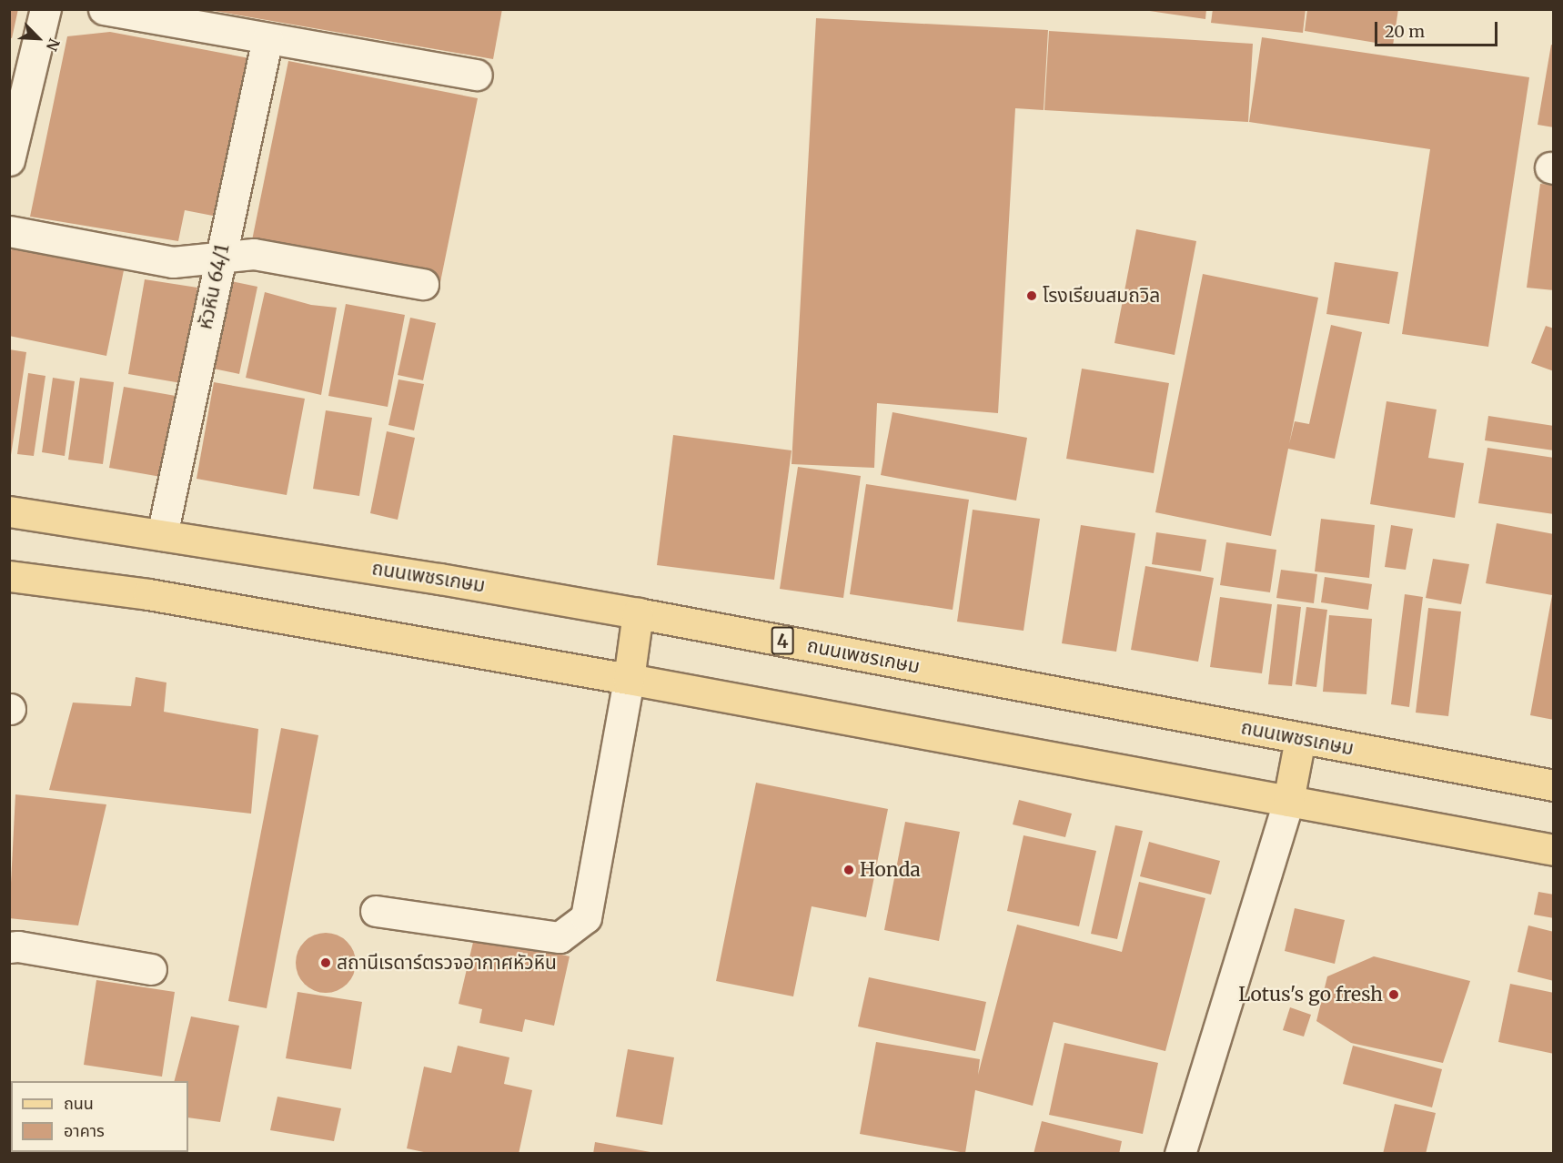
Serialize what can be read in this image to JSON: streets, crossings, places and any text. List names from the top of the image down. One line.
{"streets":{"main road":["ถนนเพชรเกษม","4"],"street":["หัวหิน 64/1"]},"crossings":[["หัวหิน 64/1","ถนนเพชรเกษม"]],"places":["โรงเรียนสมถวิล","Honda","สถานีเรดาร์ตรวจอากาศหัวหิน","Lotus's go fresh"],"legend":["ถนน","อาคาร"],"scale_bar":"20 m","north":"bottom right"}
